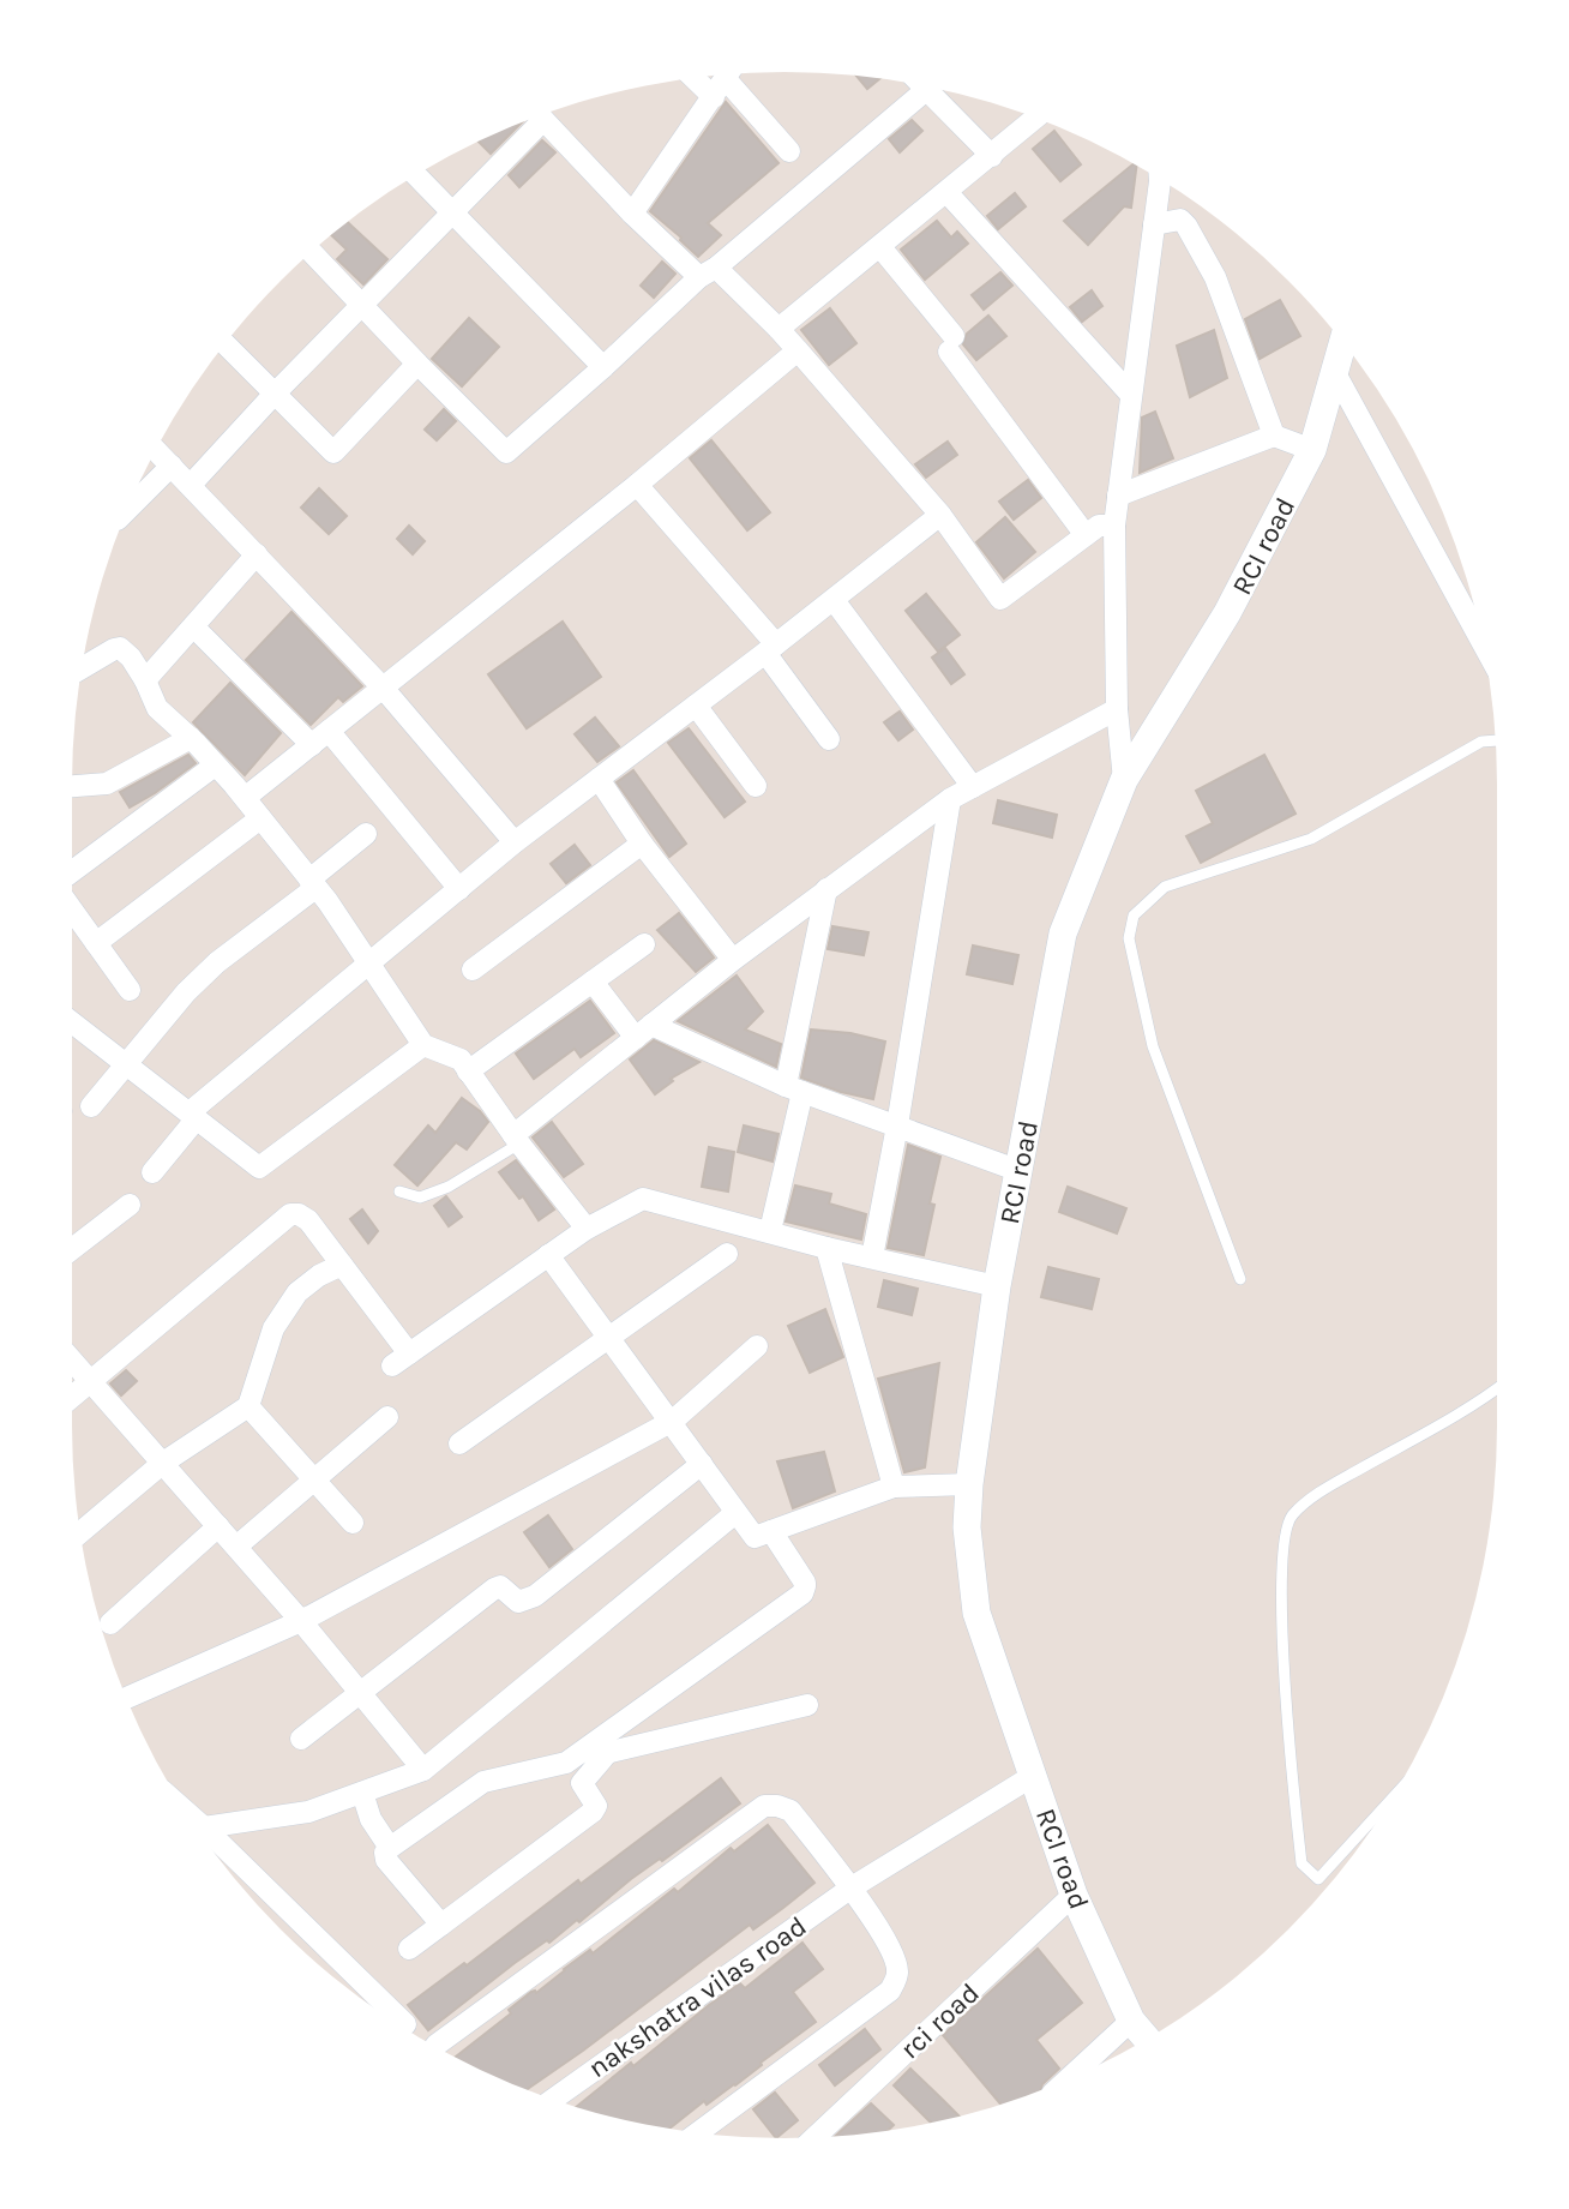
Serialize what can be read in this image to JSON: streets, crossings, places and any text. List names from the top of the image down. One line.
{"streets":{"street":["RCI road","nakshatra vilas road","rci road"]},"crossings":[["RCI road","rci road"]]}
